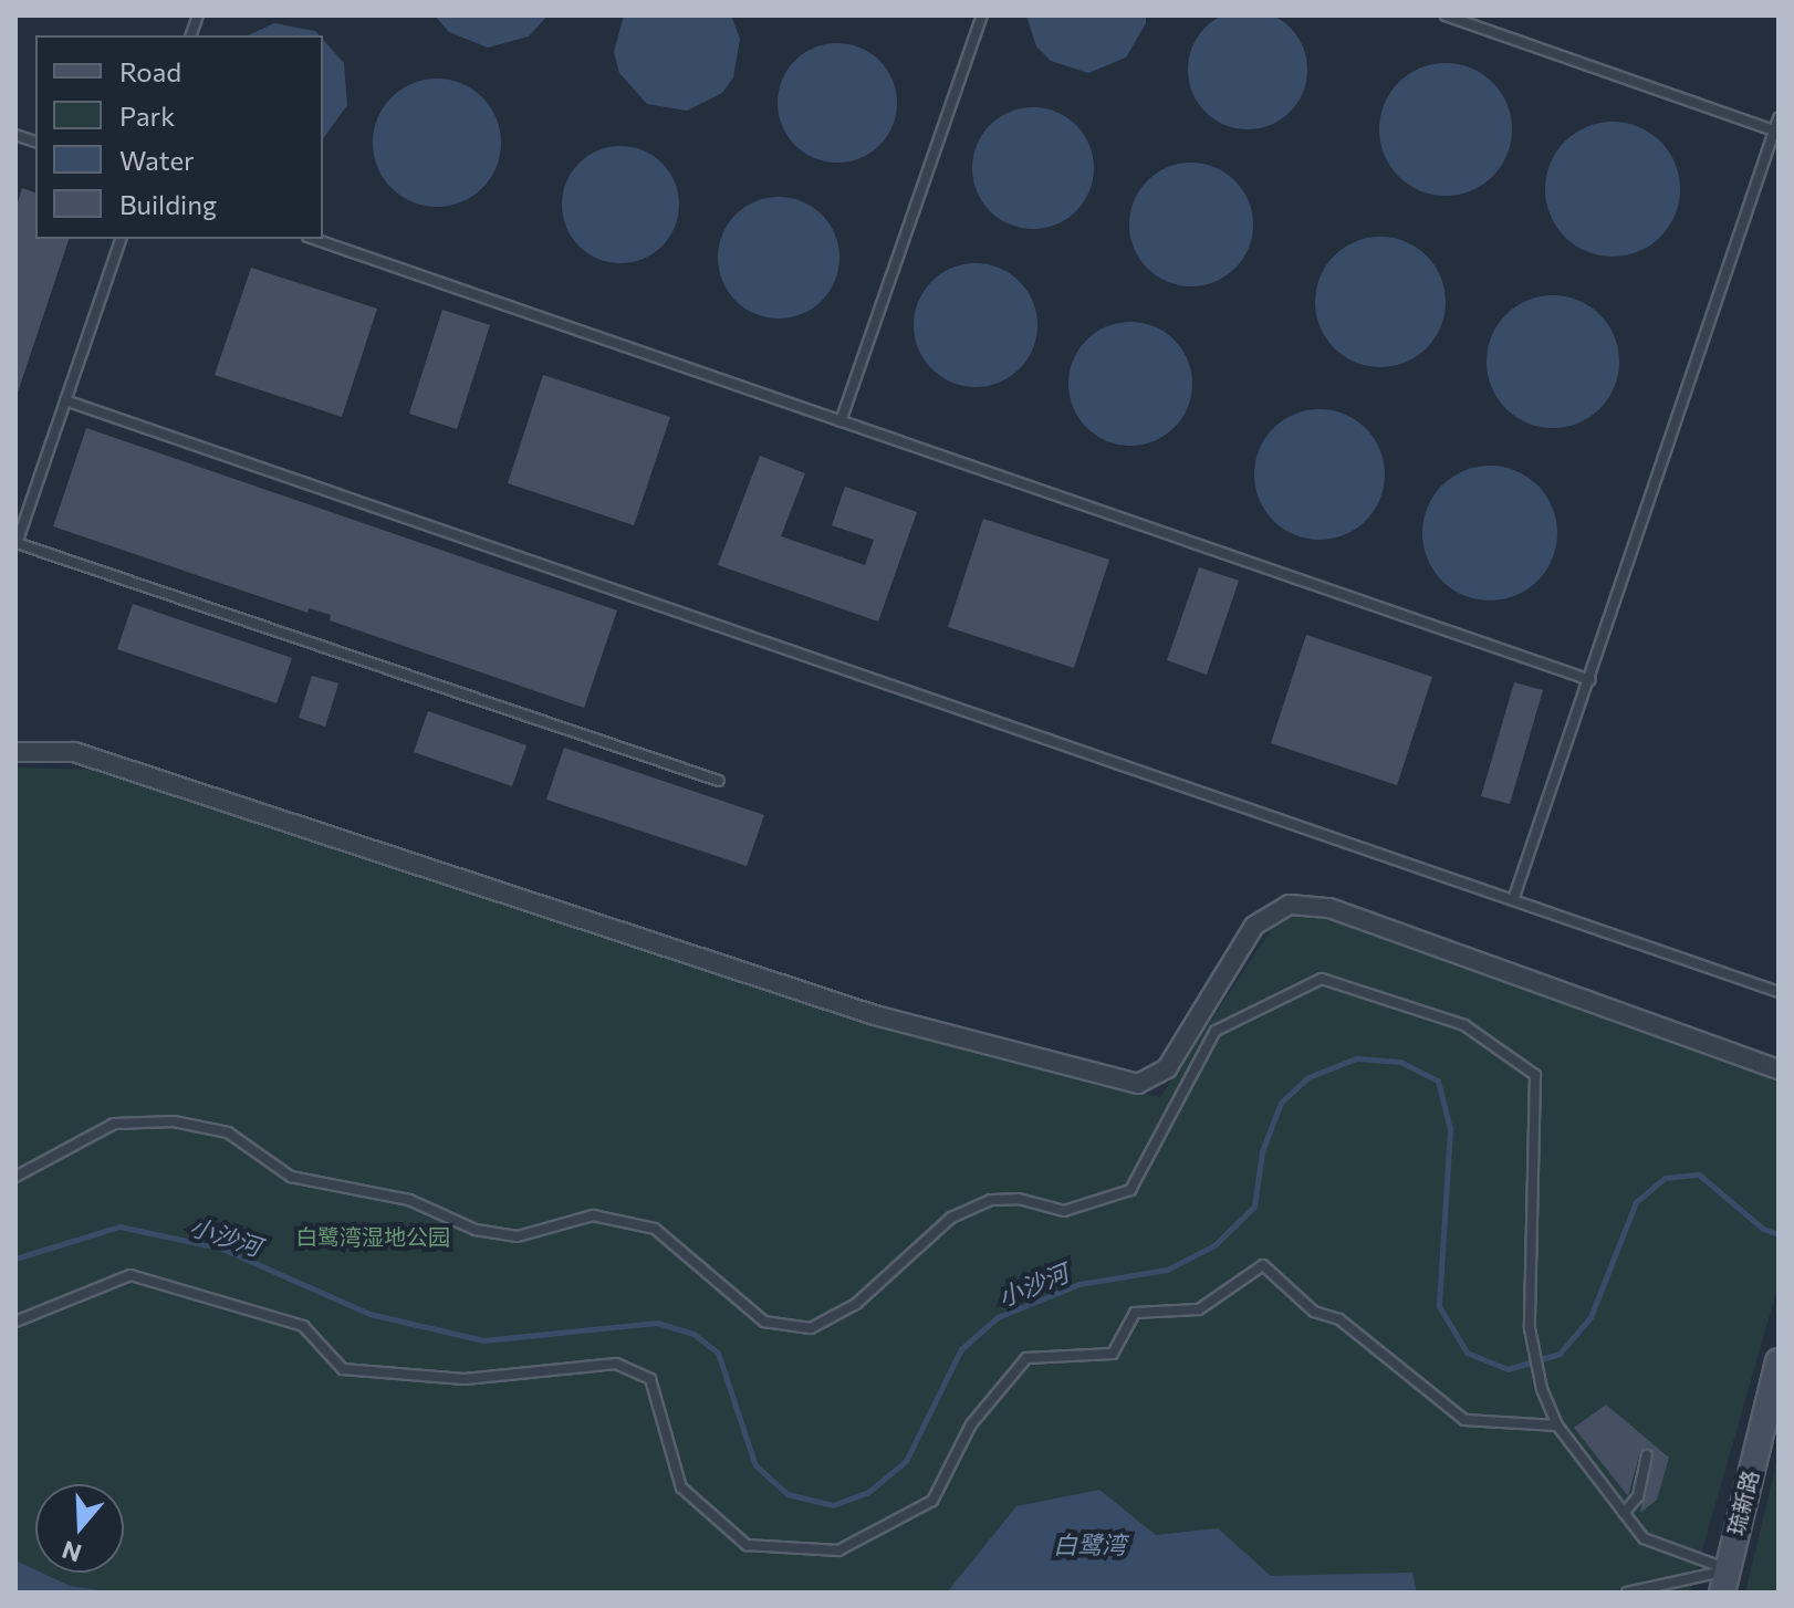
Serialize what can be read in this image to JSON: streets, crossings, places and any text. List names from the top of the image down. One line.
{"streets":{"street":["琉新路"]},"water":["小沙河","白鹭湾"],"parks":["白鹭湾湿地公园"],"legend":["Road","Park","Water","Building"],"north":"bottom"}
